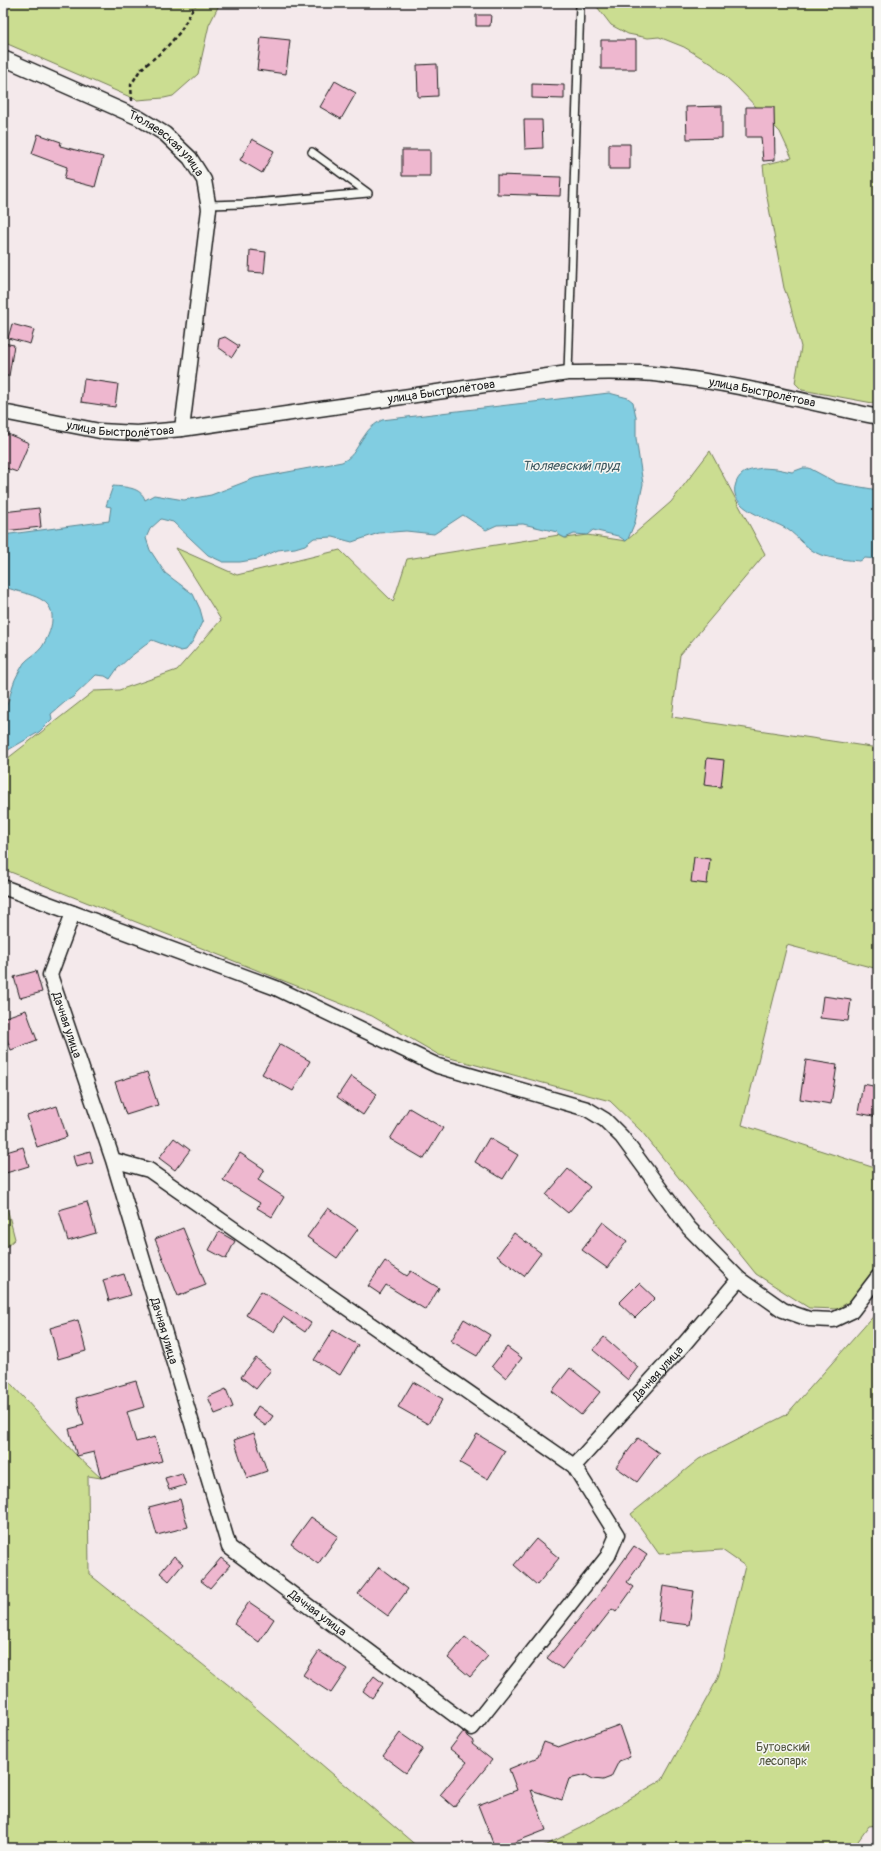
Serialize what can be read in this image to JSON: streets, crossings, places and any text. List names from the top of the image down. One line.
{"streets":{"street":["Тюляевская улица","улица Быстролётова","Дачная улица"]},"crossings":[["Тюляевская улица","улица Быстролётова"]],"water":["Тюляевский пруд"],"parks":["Бутовский лесопарк"]}
